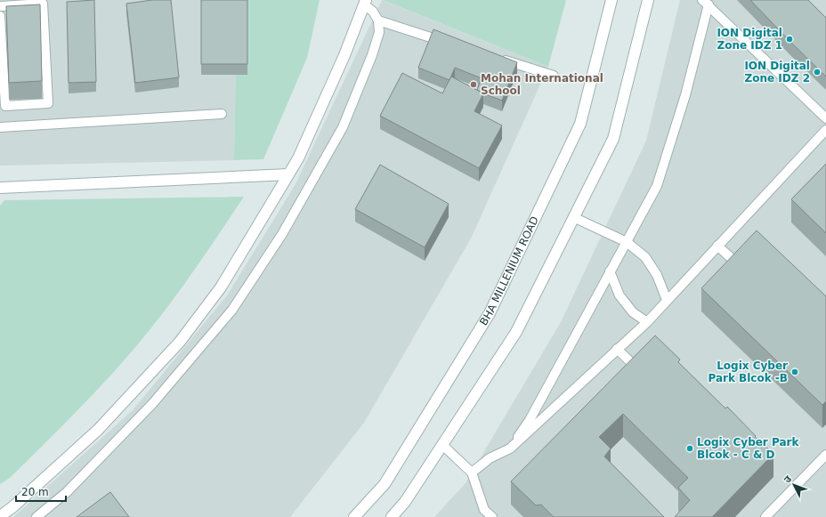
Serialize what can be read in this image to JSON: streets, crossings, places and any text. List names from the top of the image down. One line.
{"streets":{"street":["BHA MILLENIUM ROAD"]},"places":["ION Digital Zone IDZ 1","ION Digital Zone IDZ 2","Mohan International School","Logix Cyber Park Blcok -B","Logix Cyber Park Blcok - C & D"],"scale_bar":"20 m","north":"top left"}
